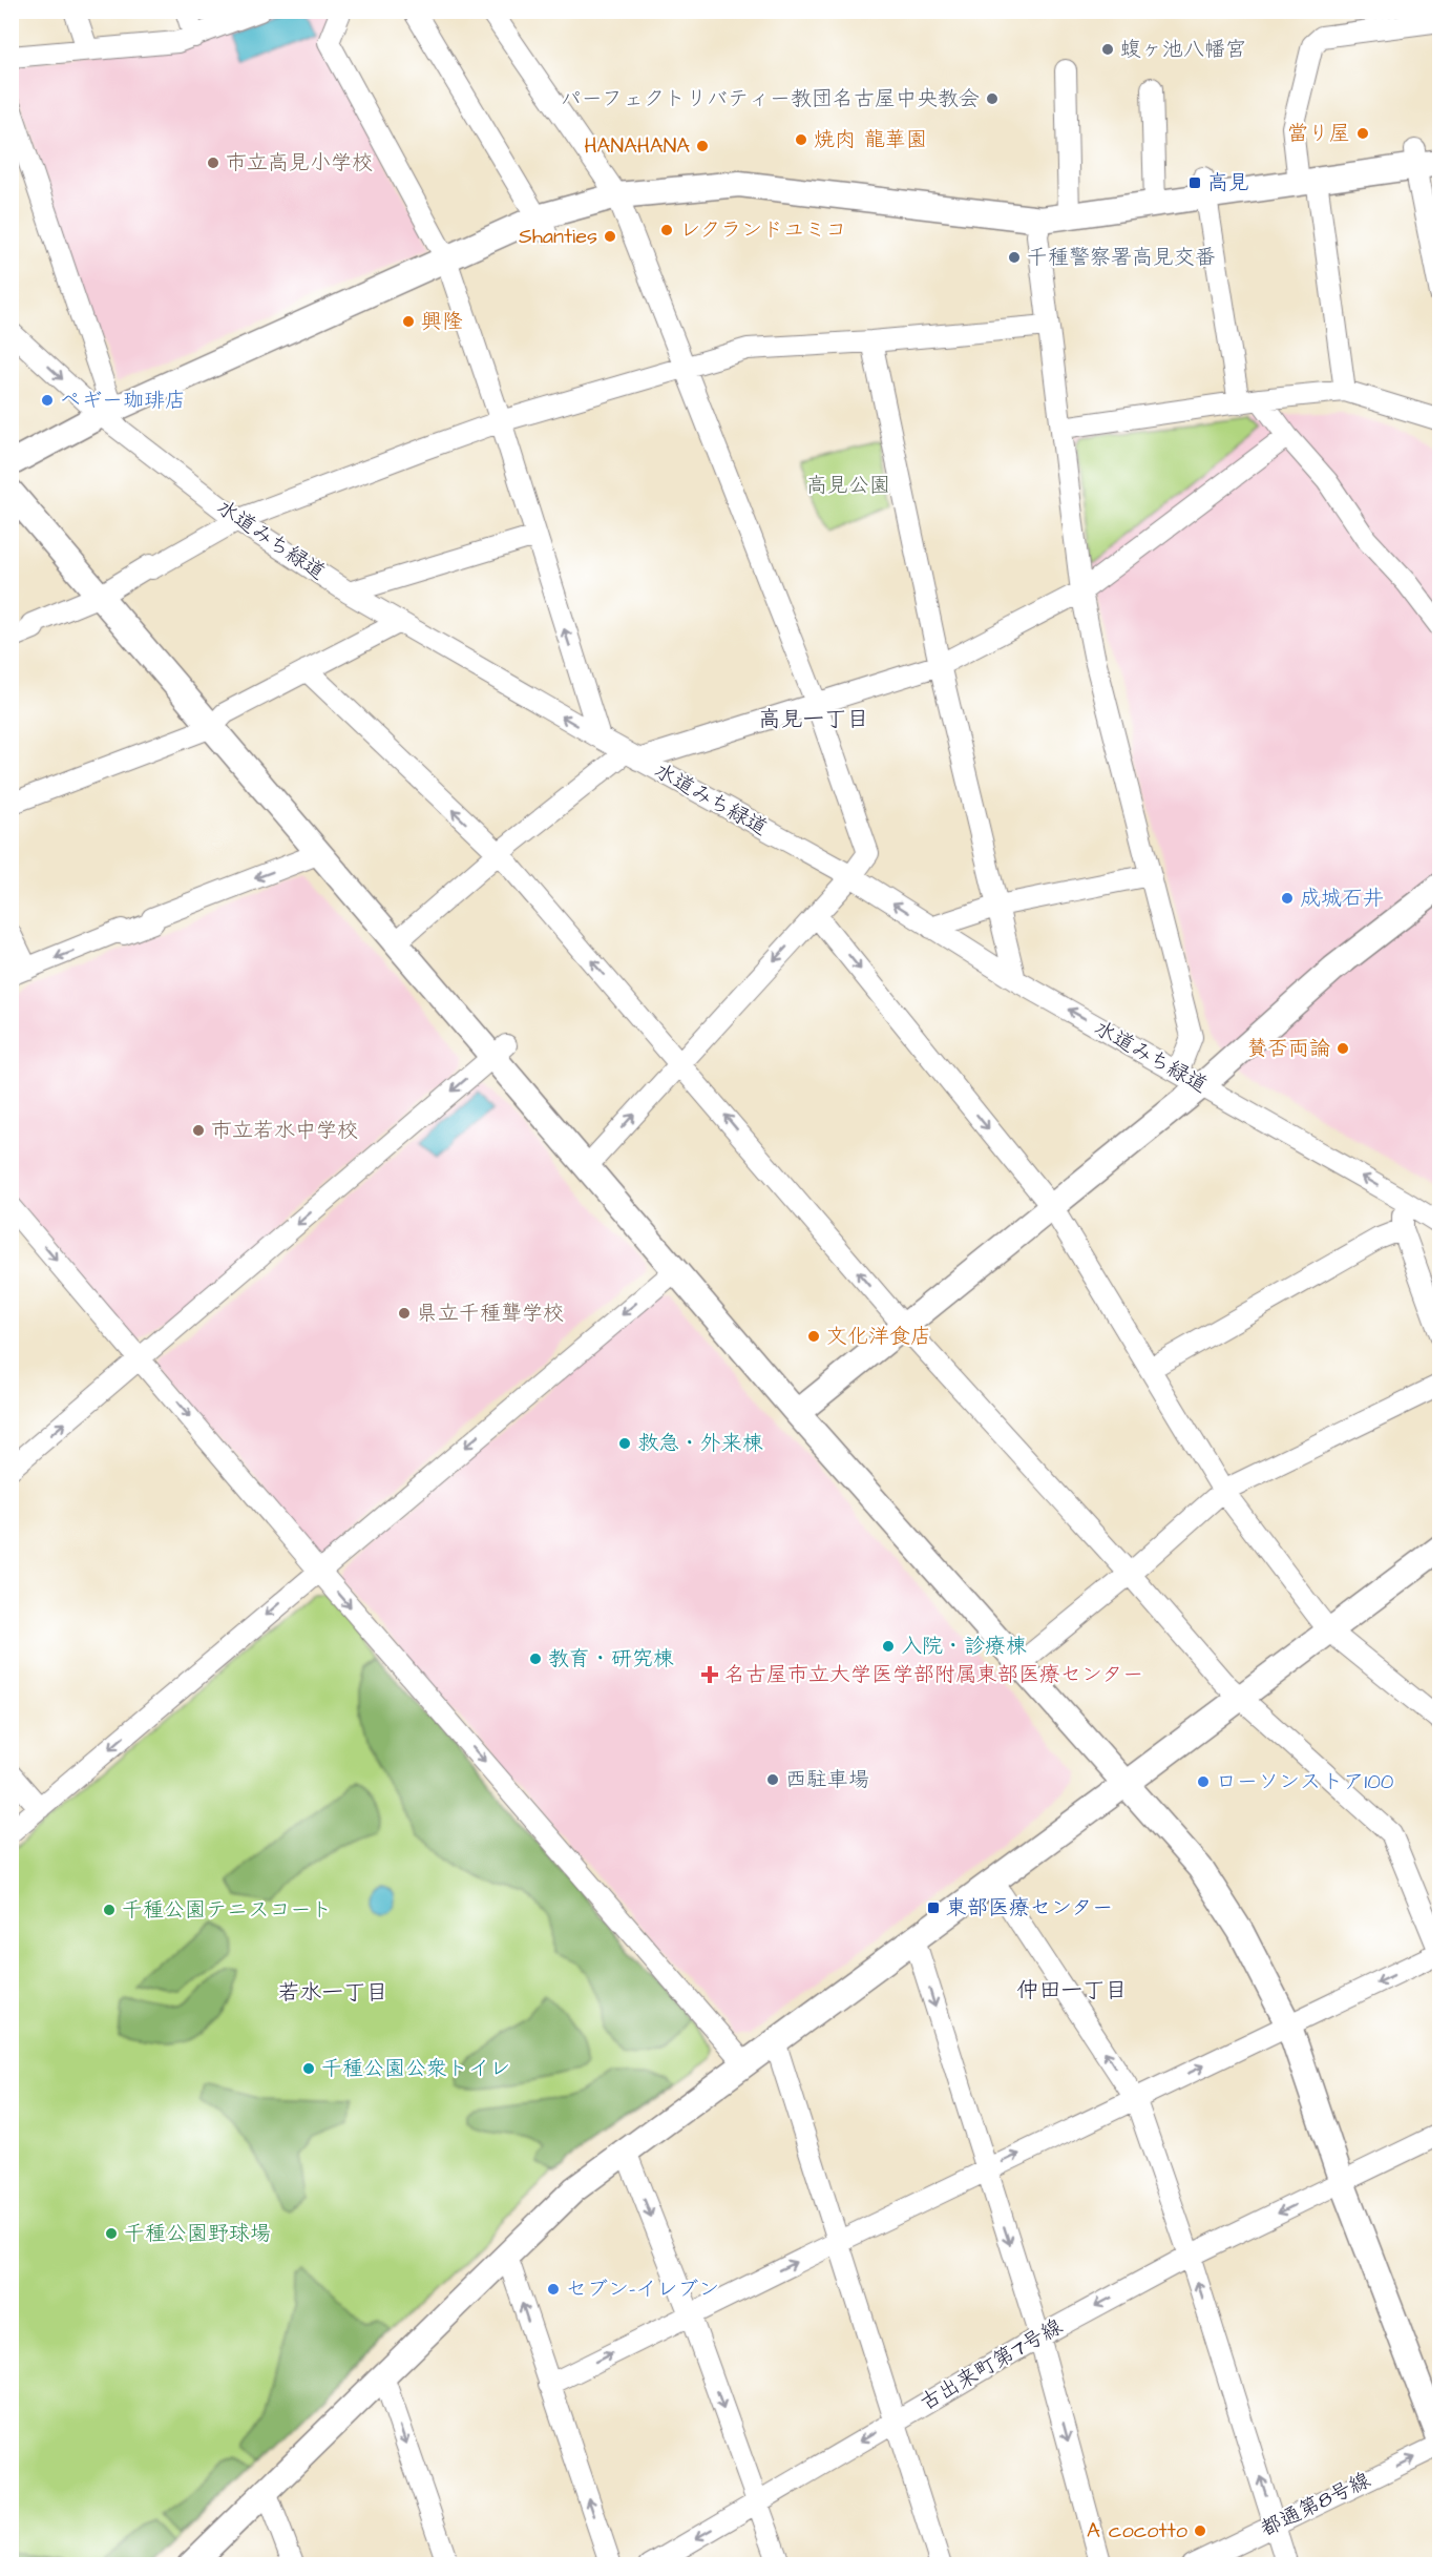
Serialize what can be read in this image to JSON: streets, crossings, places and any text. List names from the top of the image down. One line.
{"streets":{"street":["水道みち緑道","古出来町第7号線","都通第8号線"]},"one_way":["都通第8号線"],"districts":["高見一丁目","仲田一丁目","若水一丁目"],"parks":["高見公園"],"places":{"other":["蝮ヶ池八幡宮","パーフェクトリバティー教団名古屋中央教会","當り屋","焼肉 龍華園","HANAHANA","市立高見小学校","レクランドユミコ","Shanties","千種警察署高見交番","興隆","ペギー珈琲店","成城石井","賛否両論","市立若水中学校","県立千種聾学校","文化洋食店","救急・外来棟","入院・診療棟","教育・研究棟","西駐車場","ローソンストア100","千種公園テニスコート","千種公園公衆トイレ","千種公園野球場","セブン-イレブン","A cocotto"],"transit":["高見","東部医療センター"],"health":["名古屋市立大学医学部附属東部医療センター"]}}
